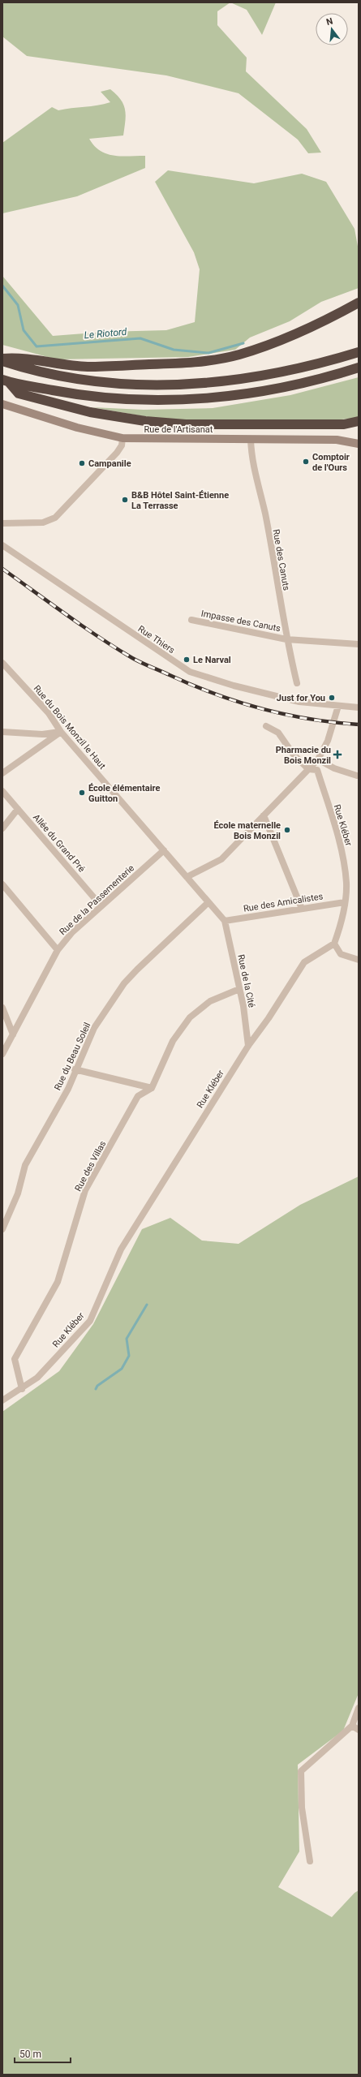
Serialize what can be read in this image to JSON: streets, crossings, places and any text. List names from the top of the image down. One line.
{"streets":{"street":["Rue de l'Artisanat","Rue des Canuts","Impasse des Canuts","Rue Thiers","Rue du Bois Monzil le Haut","Rue Kléber","Allée du Grand Pré","Rue de la Passementerie","Rue des Amicalistes","Rue de la Cité","Rue du Beau Soleil","Rue des Villas"]},"crossings":[["Rue de l'Artisanat","Rue des Canuts"],["Rue des Canuts","Impasse des Canuts"],["Rue du Bois Monzil le Haut","Rue de la Passementerie"],["Rue du Bois Monzil le Haut","Rue des Amicalistes"],["Rue du Bois Monzil le Haut","Rue de la Cité"],["Rue du Bois Monzil le Haut","Rue du Beau Soleil"],["Rue Kléber","Rue des Amicalistes"],["Rue Kléber","Rue de la Cité"],["Rue Kléber","Rue des Villas"],["Allée du Grand Pré","Rue de la Passementerie"],["Rue des Amicalistes","Rue de la Cité"],["Rue de la Cité","Rue des Villas"]],"water":["Le Riotord"],"places":{"other":["Comptoir de l'Ours","Campanile","B&B Hôtel Saint-Étienne La Terrasse","Le Narval","Just for You","École élémentaire Guitton","École maternelle Bois Monzil"],"health":["Pharmacie du Bois Monzil"]},"scale_bar":"50 m","north":"top"}
